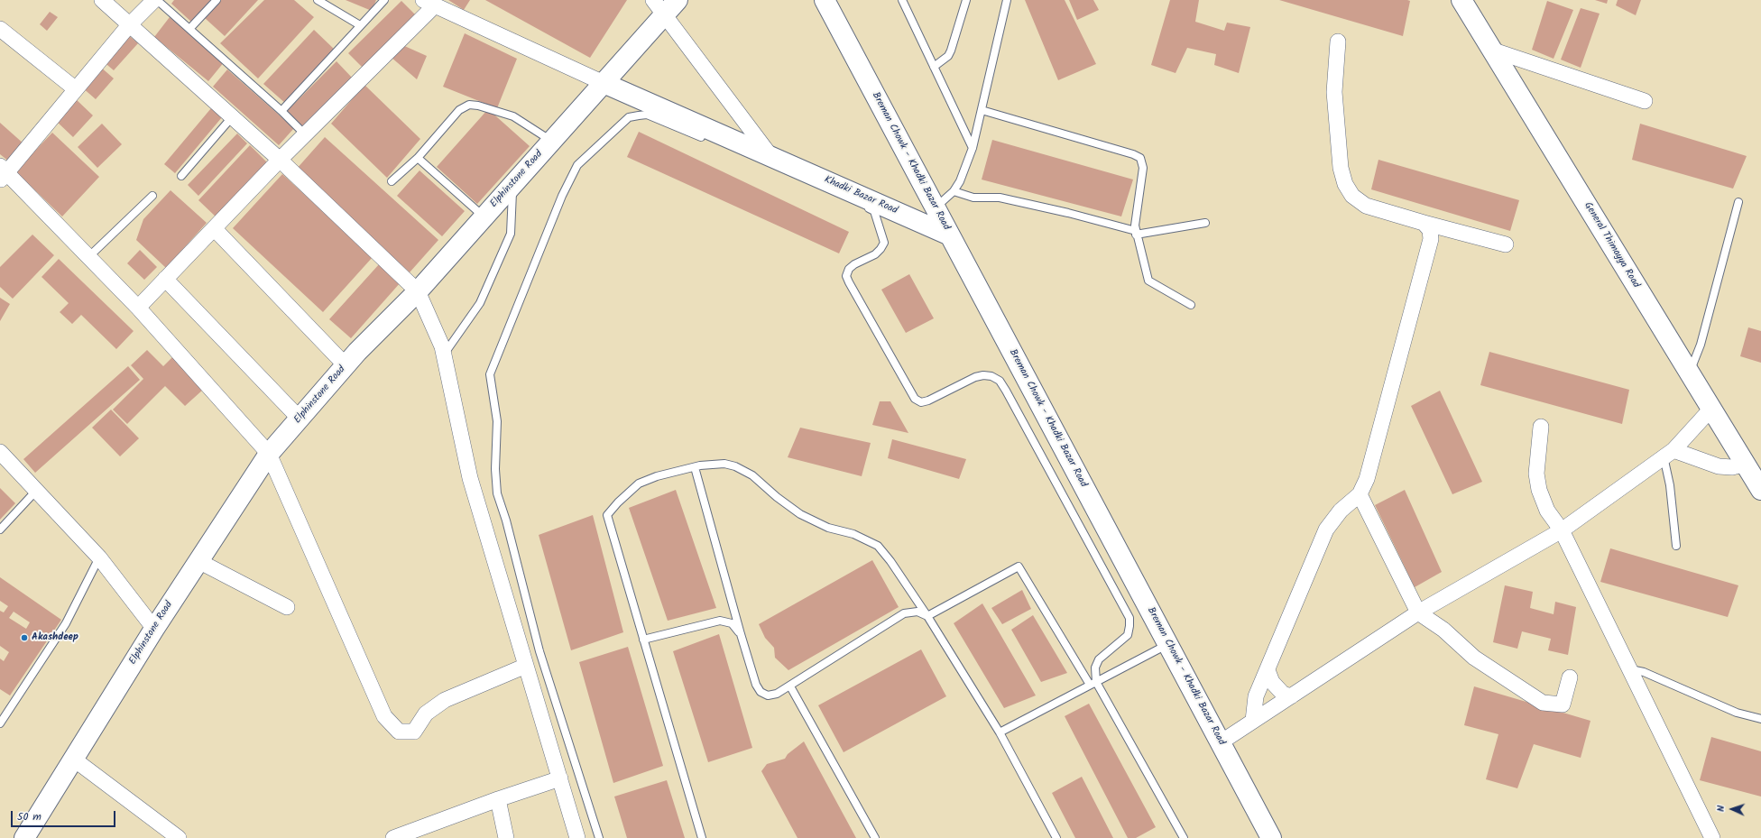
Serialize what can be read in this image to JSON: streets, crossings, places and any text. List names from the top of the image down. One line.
{"streets":{"main road":["Breman Chowk - Khadki Bazar Road","Elphinstone Road","Khadki Bazar Road","General Thimayya Road"]},"crossings":[["Breman Chowk - Khadki Bazar Road","Khadki Bazar Road"],["Elphinstone Road","Khadki Bazar Road"]],"places":["Akashdeep"],"scale_bar":"50 m","north":"left"}
